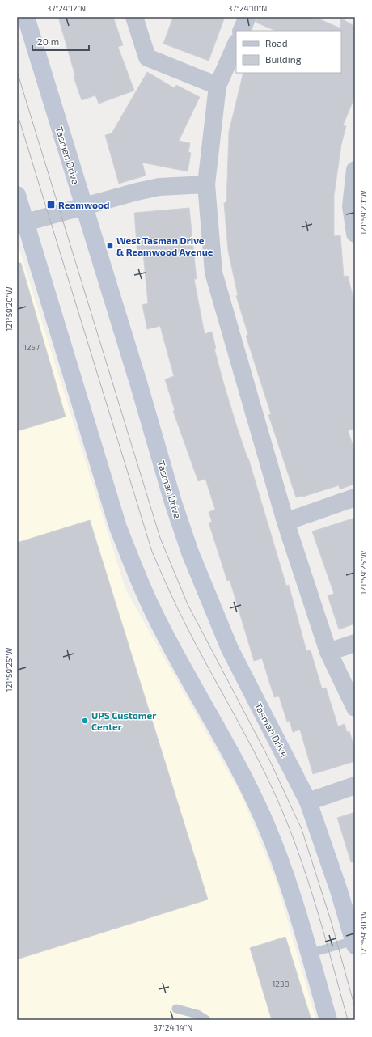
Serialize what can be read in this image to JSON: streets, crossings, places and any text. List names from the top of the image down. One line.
{"streets":{"main road":["Tasman Drive"]},"places":{"transit":["Reamwood","West Tasman Drive & Reamwood Avenue"],"other":["UPS Customer Center"]},"house_numbers":["1257","1238"],"legend":["Road","Building"],"scale_bar":"20 m","coordinates":["37°24'12\"N","37°24'10\"N","121°59'20\"W","121°59'25\"W","121°59'30\"W","37°24'14\"N"]}
